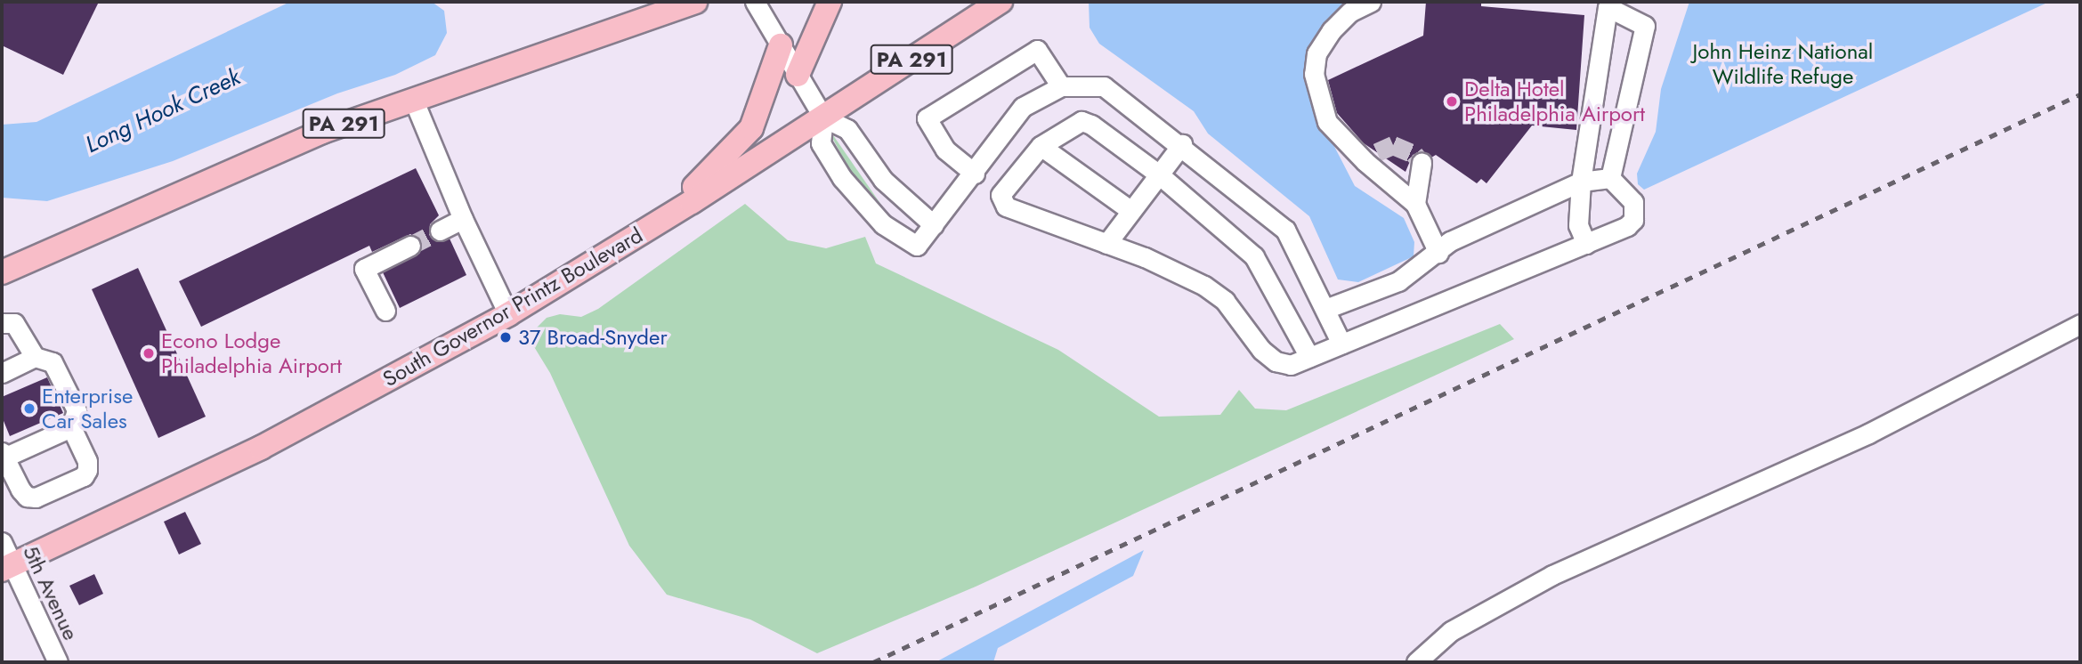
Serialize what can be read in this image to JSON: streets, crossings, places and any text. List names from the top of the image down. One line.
{"streets":{"main road":["PA 291","South Governor Printz Boulevard"],"street":["5th Avenue"]},"crossings":[["South Governor Printz Boulevard","5th Avenue"]],"water":["Long Hook Creek"],"parks":["John Heinz National Wildlife Refuge"],"places":["Delta Hotel Philadelphia Airport","37 Broad-Snyder","Econo Lodge Philadelphia Airport","Enterprise Car Sales"]}
